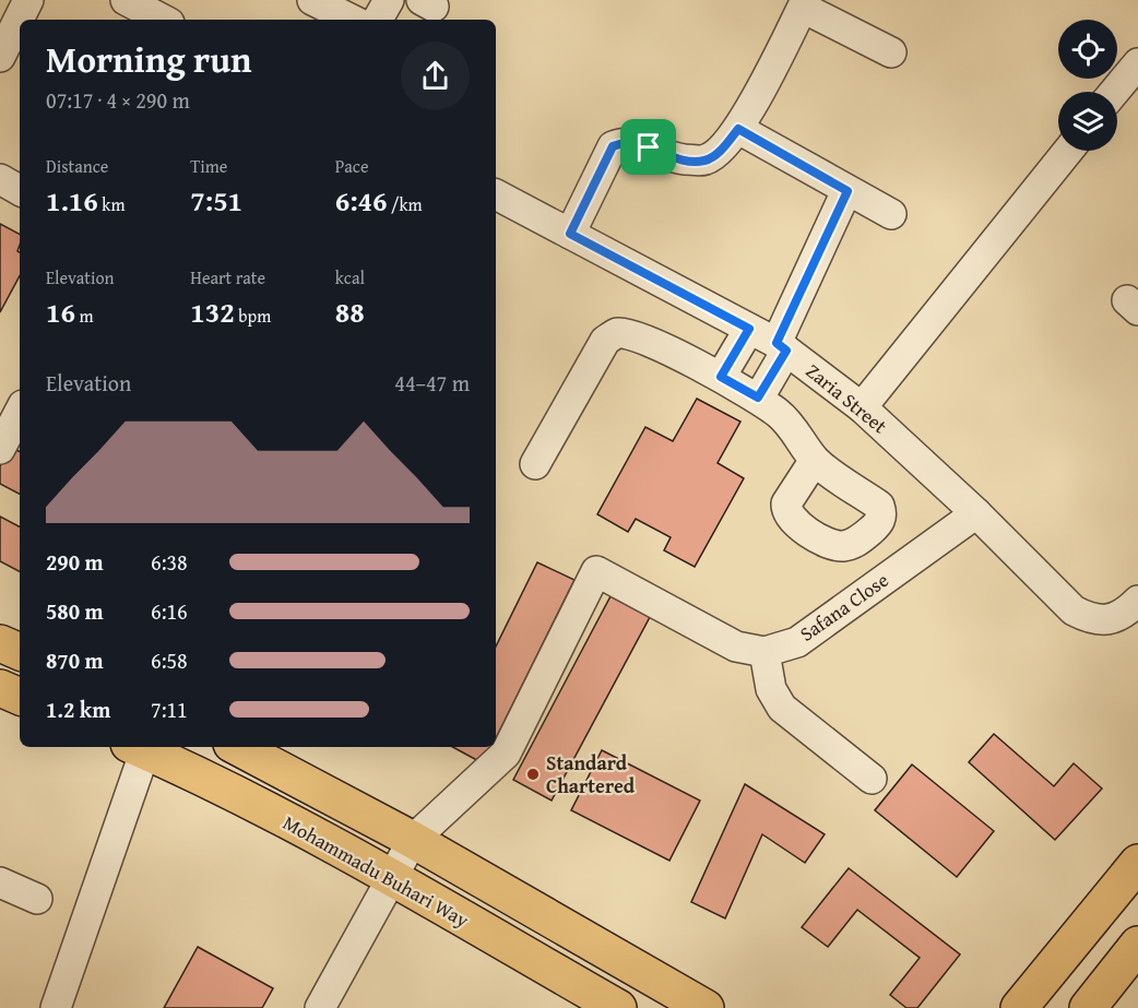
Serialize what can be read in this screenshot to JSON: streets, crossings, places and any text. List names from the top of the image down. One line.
{"streets":{"main road":["Mohammadu Buhari Way"],"street":["Zaria Street","Safana Close"]},"crossings":[["Zaria Street","Safana Close"]],"places":["Standard Chartered"],"page":{"heading":["Morning run","07:17 · 4 × 290 m"],"stats":[["Distance","1.16 km"],["Time","7:51"],["Pace","6:46 /km"],["Elevation","16 m"],["Heart rate","132 bpm"],["kcal","88"]],"chart":["Elevation","44–47 m"],"list":[{"name":"290 m","note":"6:38"},{"name":"580 m","note":"6:16"},{"name":"870 m","note":"6:58"},{"name":"1.2 km","note":"7:11"}]}}
